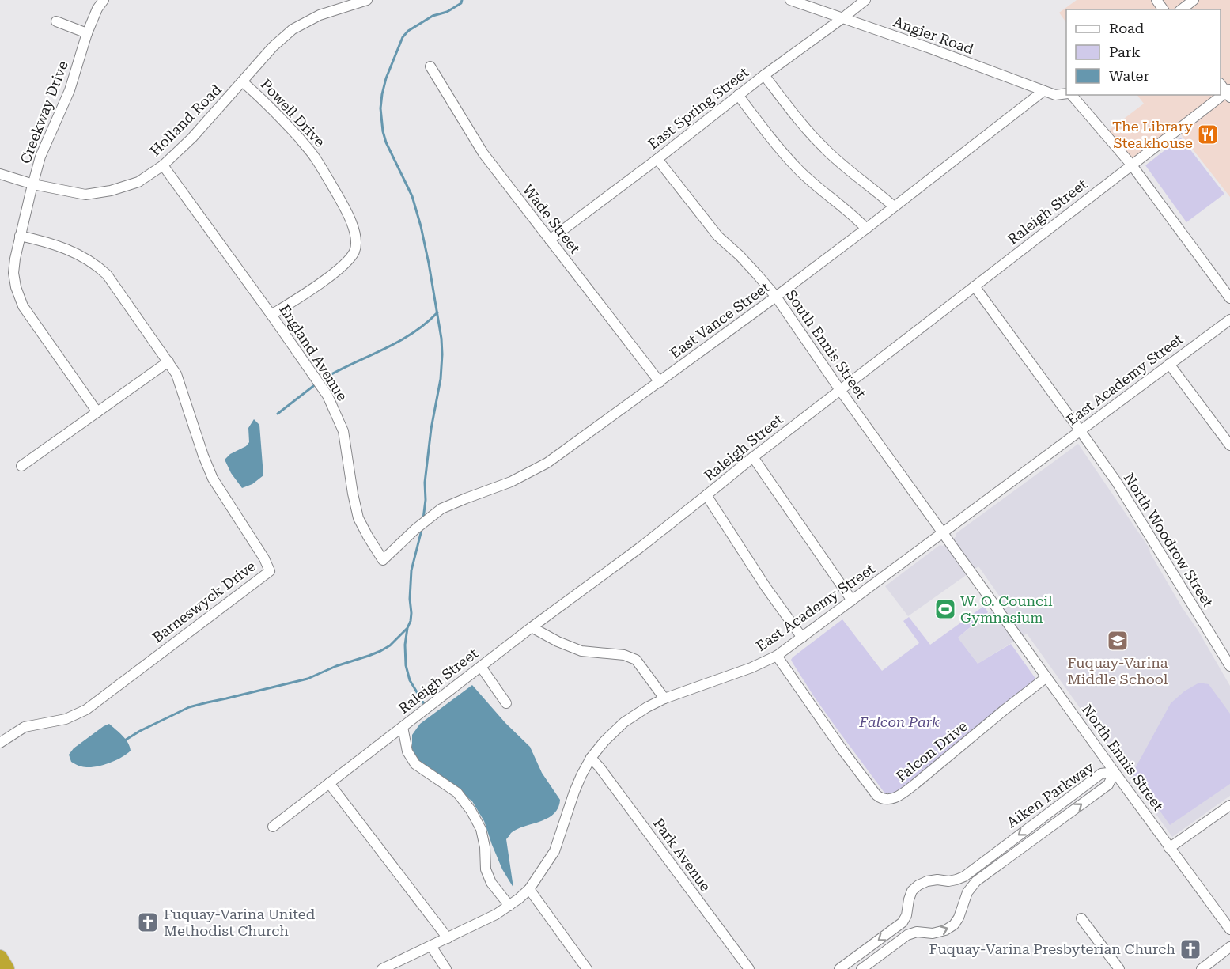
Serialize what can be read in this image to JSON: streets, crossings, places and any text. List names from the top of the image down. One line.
{"streets":{"street":["Angier Road","East Spring Street","Creekway Drive","Powell Drive","Holland Road","Raleigh Street","Wade Street","East Vance Street","South Ennis Street","England Avenue","East Academy Street","North Woodrow Street","Barneswyck Drive","Falcon Drive","North Ennis Street","Aiken Parkway","Park Avenue"]},"crossings":[["Angier Road","East Spring Street"],["Angier Road","East Vance Street"],["East Spring Street","Wade Street"],["East Spring Street","South Ennis Street"],["Creekway Drive","Holland Road"],["Creekway Drive","Barneswyck Drive"],["Powell Drive","Holland Road"],["Powell Drive","England Avenue"],["Holland Road","England Avenue"],["Raleigh Street","South Ennis Street"],["Raleigh Street","North Woodrow Street"],["Wade Street","East Vance Street"],["East Vance Street","South Ennis Street"],["East Vance Street","England Avenue"],["South Ennis Street","East Academy Street"],["South Ennis Street","North Ennis Street"],["East Academy Street","North Woodrow Street"],["East Academy Street","Falcon Drive"],["East Academy Street","North Ennis Street"],["East Academy Street","Park Avenue"],["Falcon Drive","North Ennis Street"],["North Ennis Street","Aiken Parkway"]],"parks":["Falcon Park"],"places":{"restaurant":["The Library Steakhouse"],"sports":["W. O. Council Gymnasium"],"school or university":["Fuquay-Varina Middle School"],"church":["Fuquay-Varina United Methodist Church","Fuquay-Varina Presbyterian Church"]},"legend":["Road","Park","Water"]}
